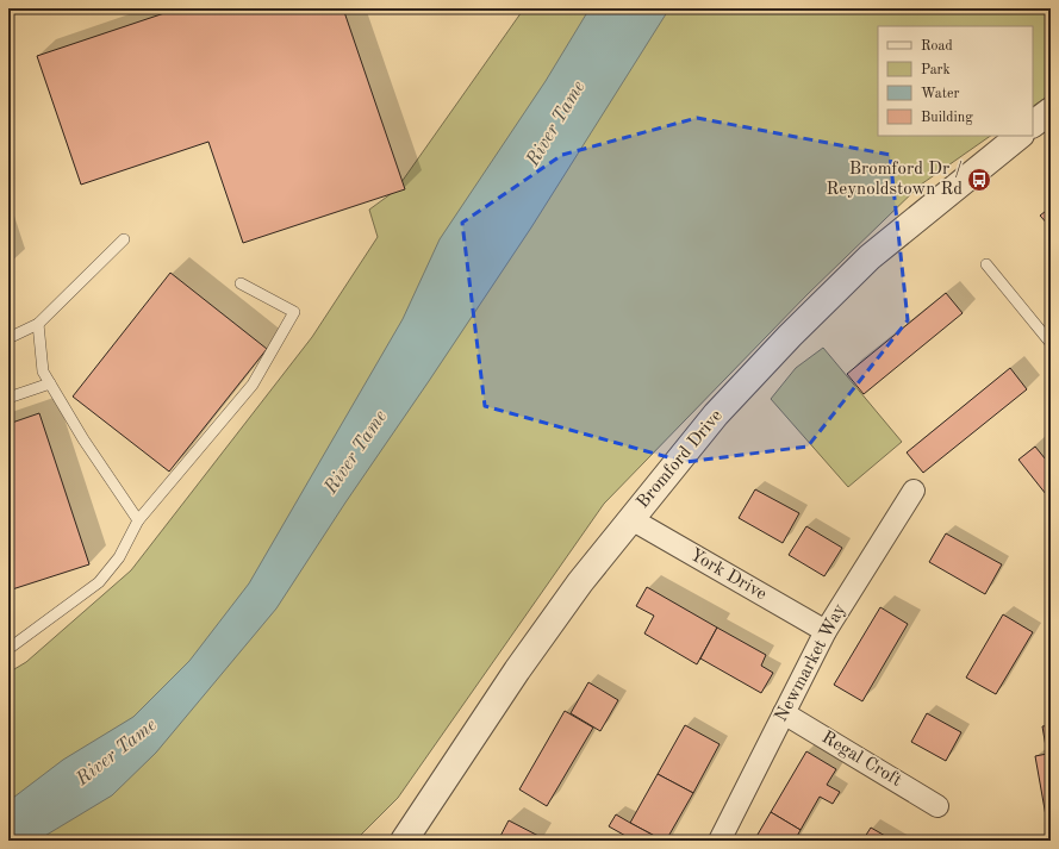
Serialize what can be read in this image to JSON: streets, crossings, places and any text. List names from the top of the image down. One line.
{"streets":{"street":["Bromford Drive","York Drive","Newmarket Way","Regal Croft"]},"crossings":[["Bromford Drive","York Drive"],["York Drive","Newmarket Way"],["Newmarket Way","Regal Croft"]],"water":["River Tame"],"places":{"bus stop":["Bromford Dr / Reynoldstown Rd"]},"legend":["Road","Park","Water","Building"]}
